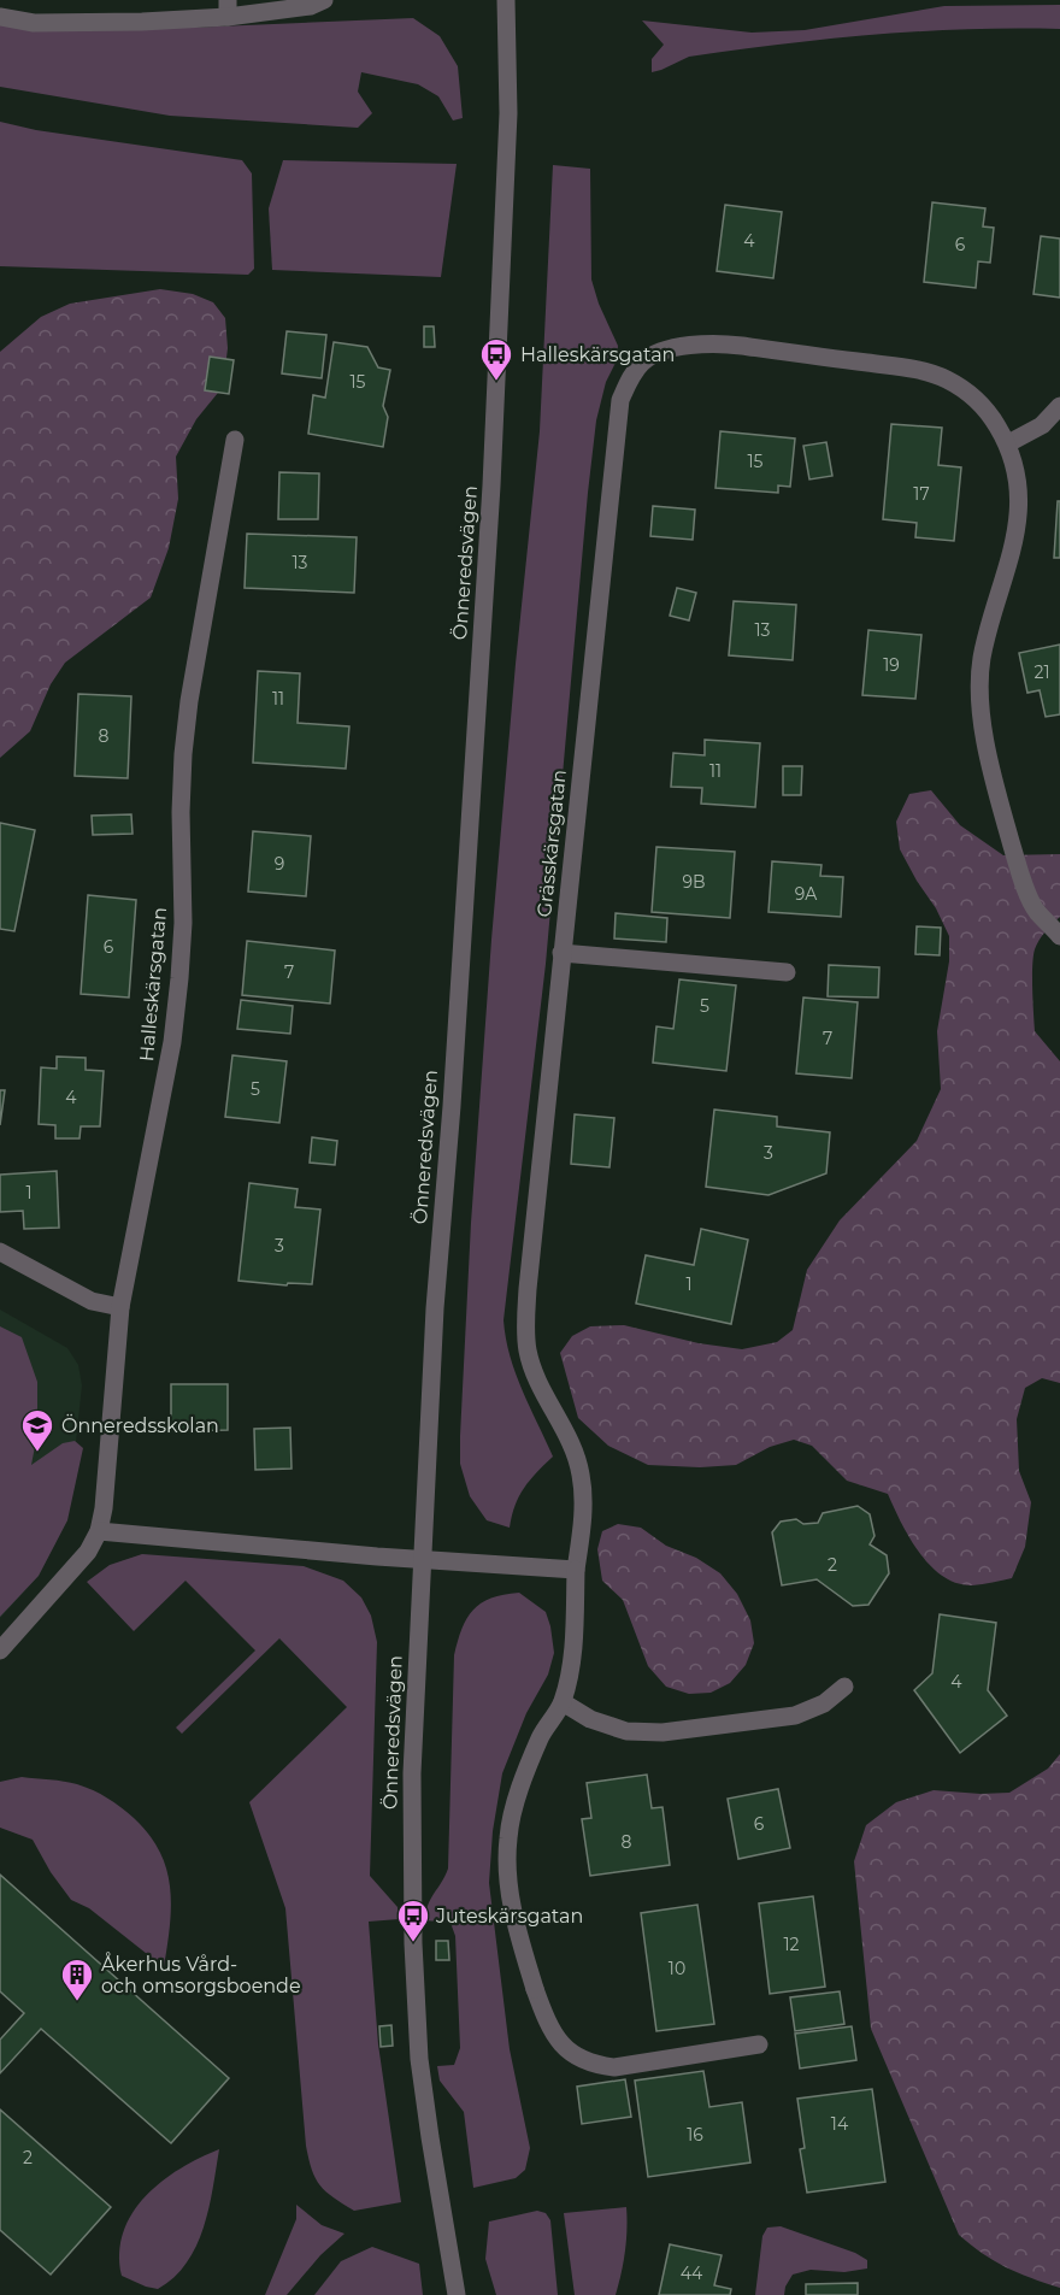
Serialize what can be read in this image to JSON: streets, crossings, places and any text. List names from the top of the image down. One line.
{"streets":{"street":["Önneredsvägen","Grässkärsgatan","Halleskärsgatan"]},"places":{"bus stop":["Halleskärsgatan","Juteskärsgatan"],"school or university":["Önneredsskolan"],"building":["Åkerhus Vård- och omsorgsboende"]},"house_numbers":["4","6","15","15","17","13","13","19","21","11","8","11","9","9B","9A","6","7","5","7","5","4","3","1","3","1","2","4","6","8","12","10","14","16","2","44"]}
